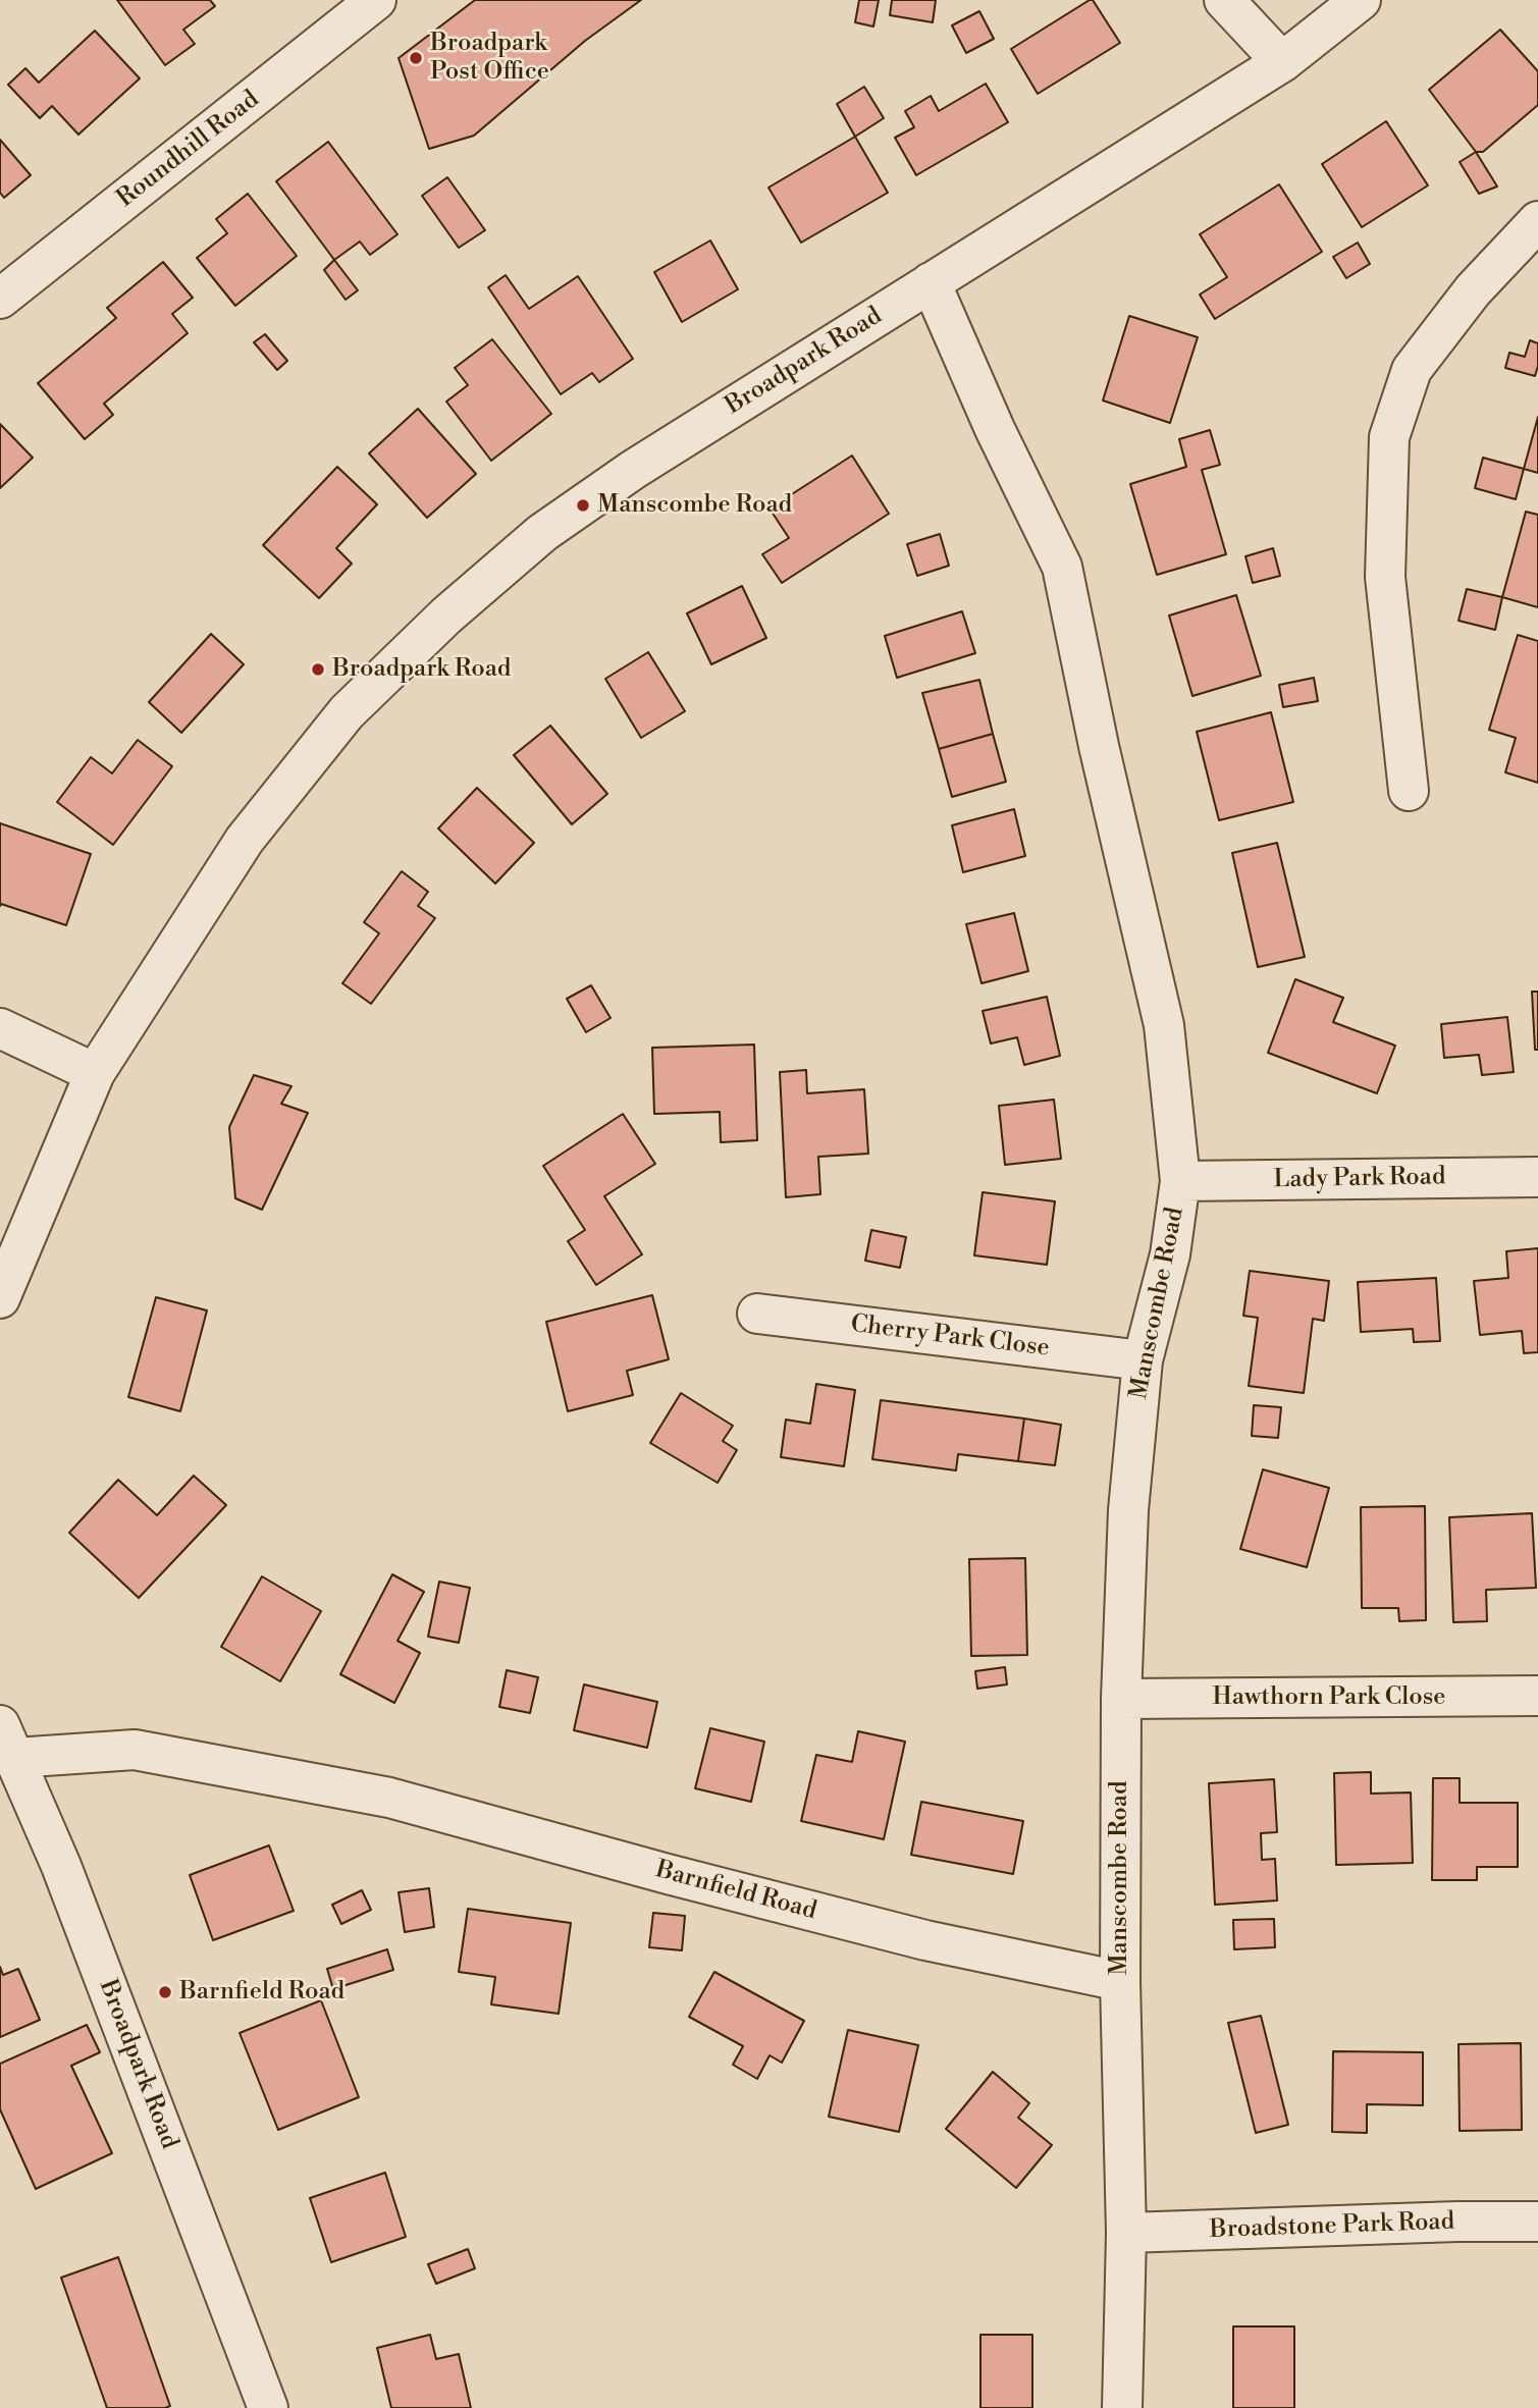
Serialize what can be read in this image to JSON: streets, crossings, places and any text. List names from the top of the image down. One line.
{"streets":{"street":["Roundhill Road","Broadpark Road","Lady Park Road","Manscombe Road","Cherry Park Close","Hawthorn Park Close","Barnfield Road","Broadstone Park Road"]},"crossings":[["Broadpark Road","Manscombe Road"],["Broadpark Road","Barnfield Road"],["Lady Park Road","Manscombe Road"],["Manscombe Road","Cherry Park Close"],["Manscombe Road","Hawthorn Park Close"],["Manscombe Road","Barnfield Road"],["Manscombe Road","Broadstone Park Road"]],"places":["Broadpark Post Office","Manscombe Road","Broadpark Road","Barnfield Road"]}
